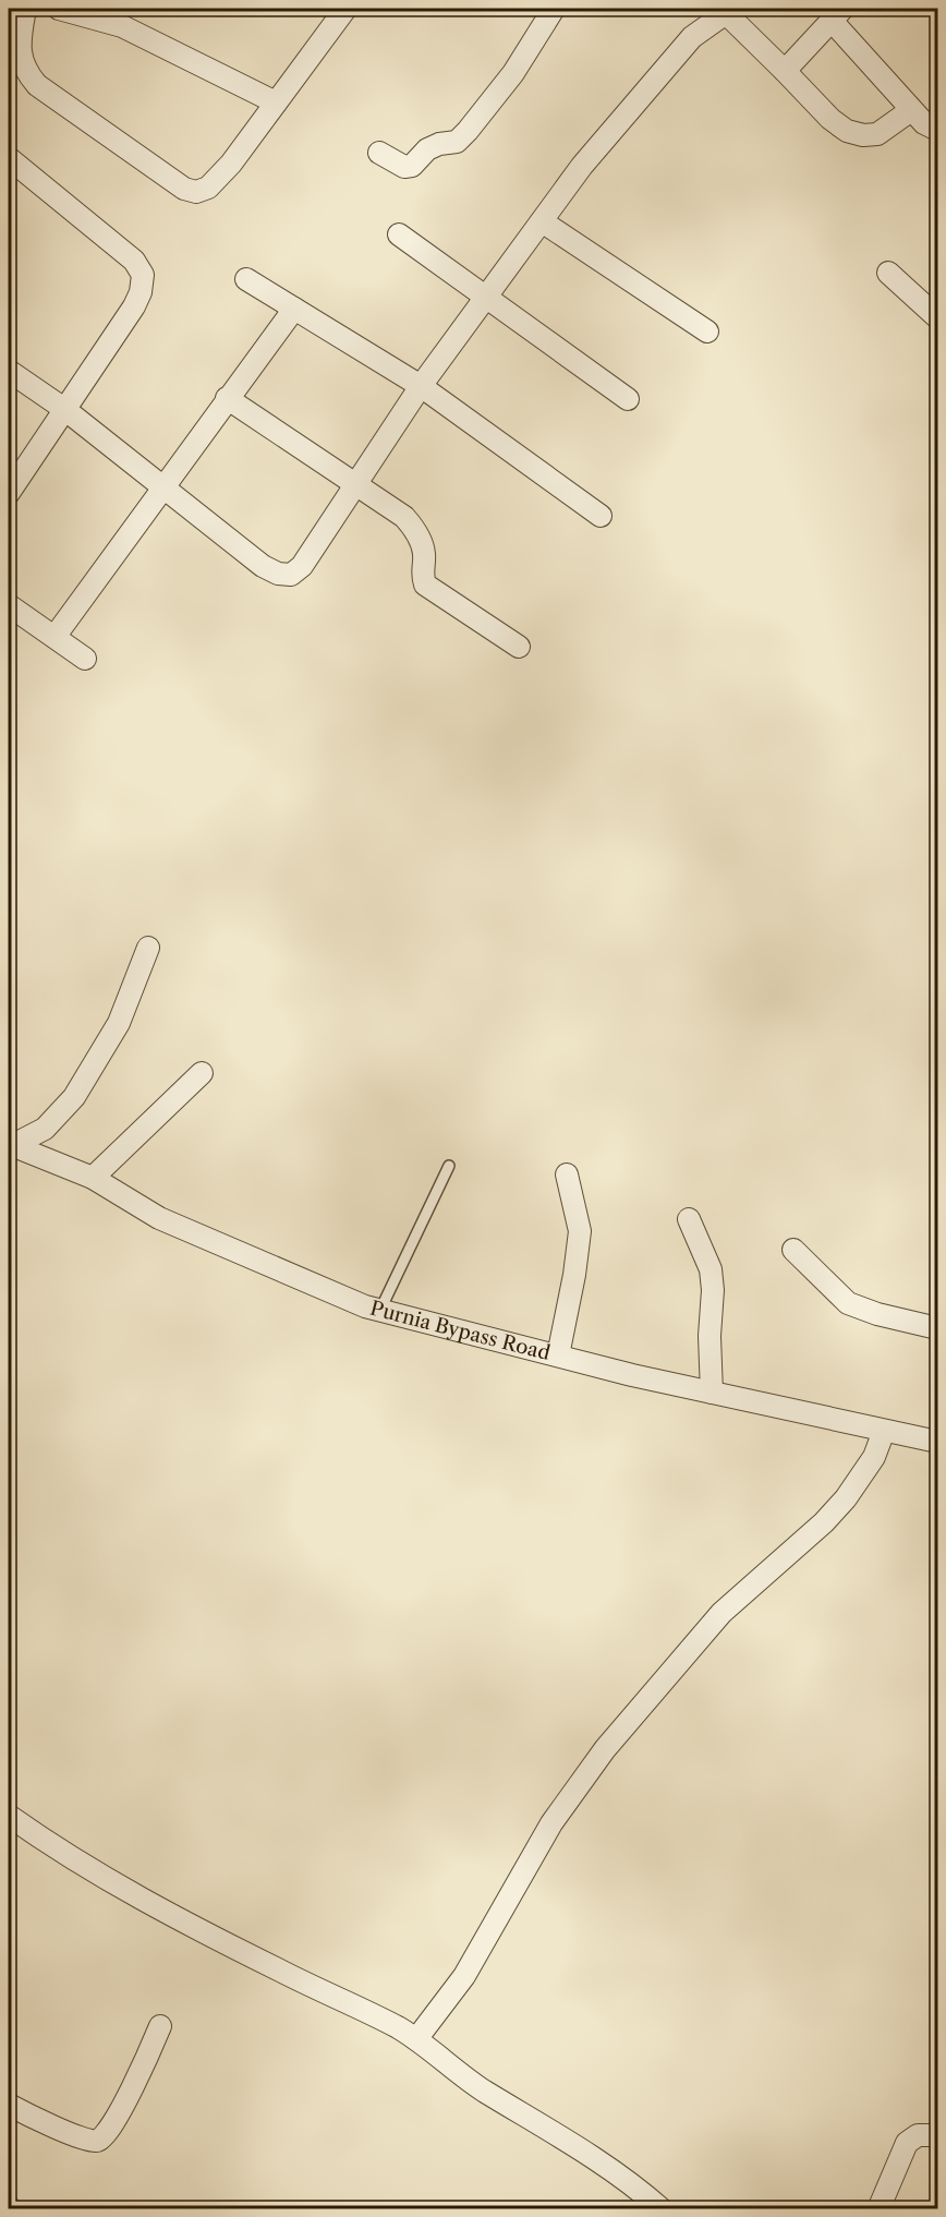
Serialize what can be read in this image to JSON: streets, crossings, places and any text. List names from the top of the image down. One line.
{"streets":{"street":["Purnia Bypass Road"]}}
